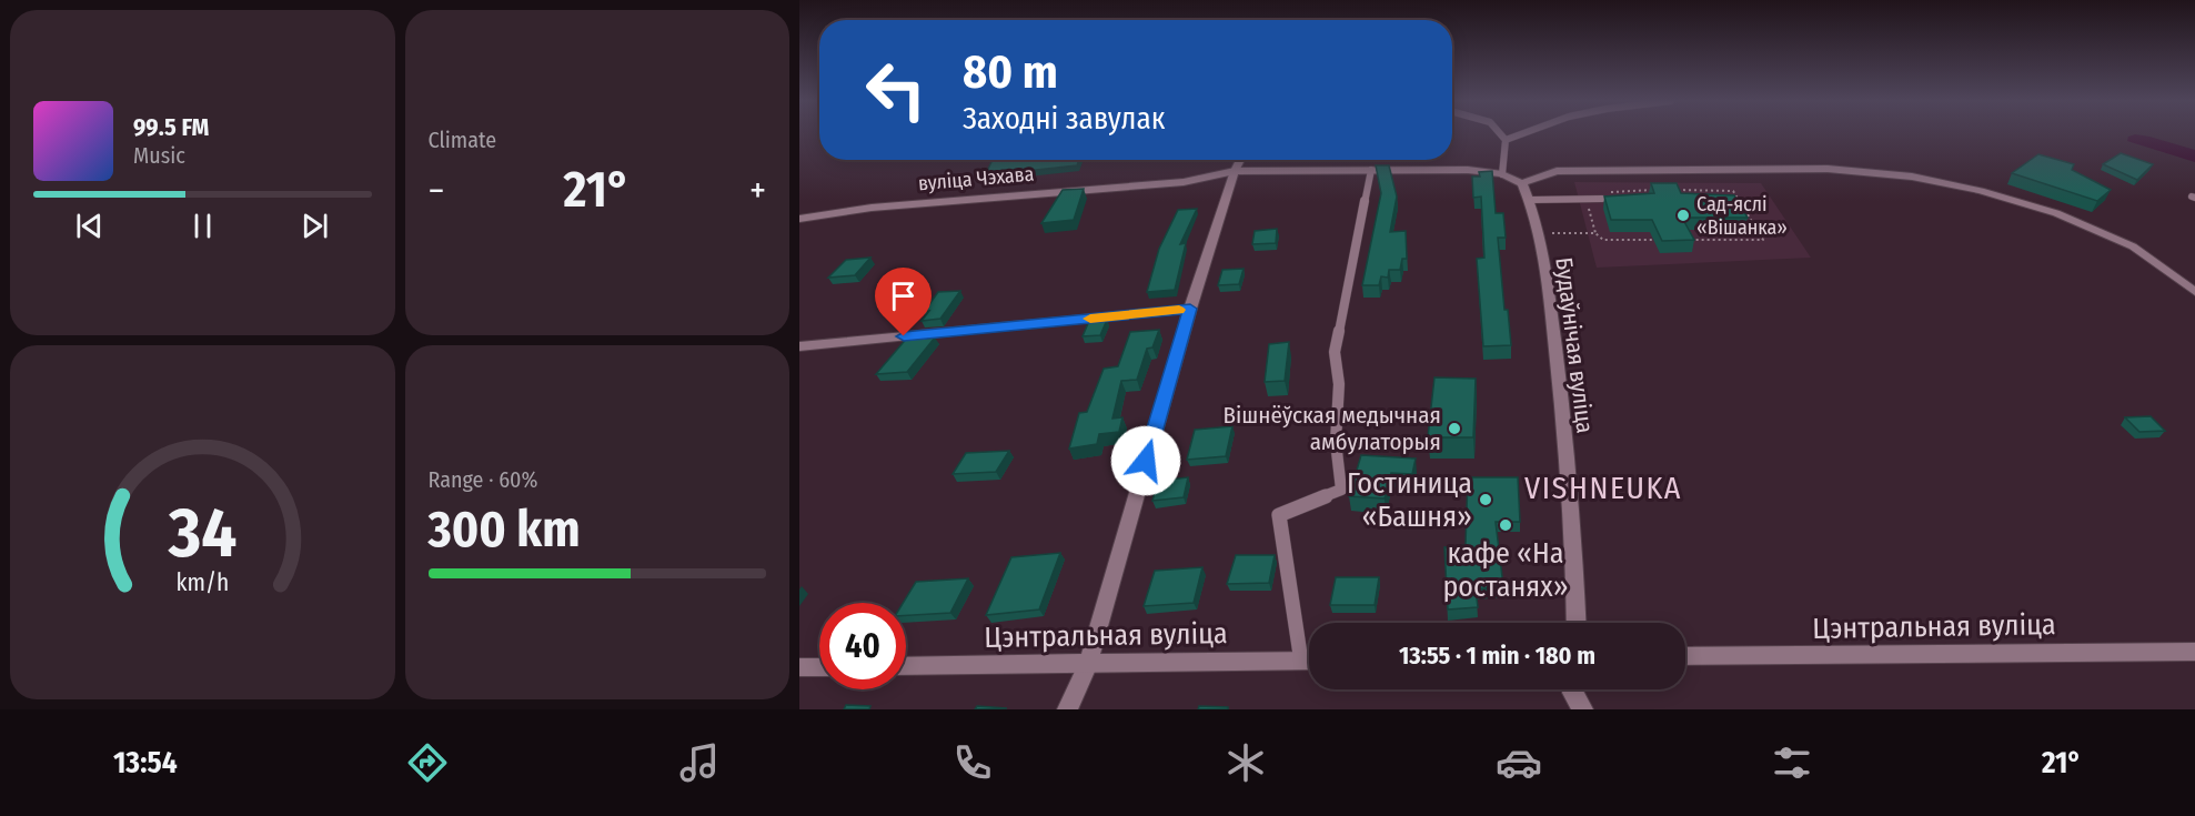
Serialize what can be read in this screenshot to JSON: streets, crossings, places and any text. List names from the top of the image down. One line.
{"streets":{"street":["вуліца Чэхава","Будаўнічая вуліца","Цэнтральная вуліца"]},"crossings":[["вуліца Чэхава","Будаўнічая вуліца"]],"districts":["VISHNEUKA"],"places":["Сад-яслі «Вішанка»","Вішнёўская медычная амбулаторыя","Гостиница «Башня»","кафе «На ростанях»"],"page":{"tile":["Climate",["Range · 60%","300 km"]],"turn":["80 m","Заходні завулак"],"song":["99.5 FM","Music"],"heat":["−","21°","+"],"limit":"40","trip":"13:55 · 1 min · 180 m","tabs":["13:54","21°"],"gauge":["34","km/h"]}}
